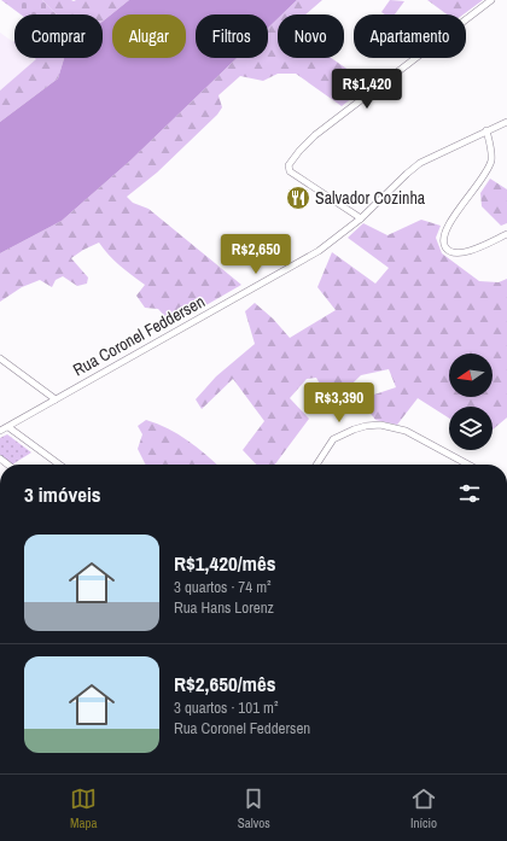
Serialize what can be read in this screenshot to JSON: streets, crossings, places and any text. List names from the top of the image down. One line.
{"streets":{"street":["Rua Coronel Feddersen"]},"places":{"restaurant":["Salvador Cozinha"]},"north":"left","page":{"chip":["Comprar","Alugar","Filtros","Novo","Apartamento"],"price":["R$1,420","R$2,650","R$3,390"],"heading":"3 imóveis","list":[{"name":"R$1,420/mês","note":"3 quartos · 74 m² · Rua Hans Lorenz"},{"name":"R$2,650/mês","note":"3 quartos · 101 m² · Rua Coronel Feddersen"}],"tabs":["Mapa","Salvos","Início"]}}
